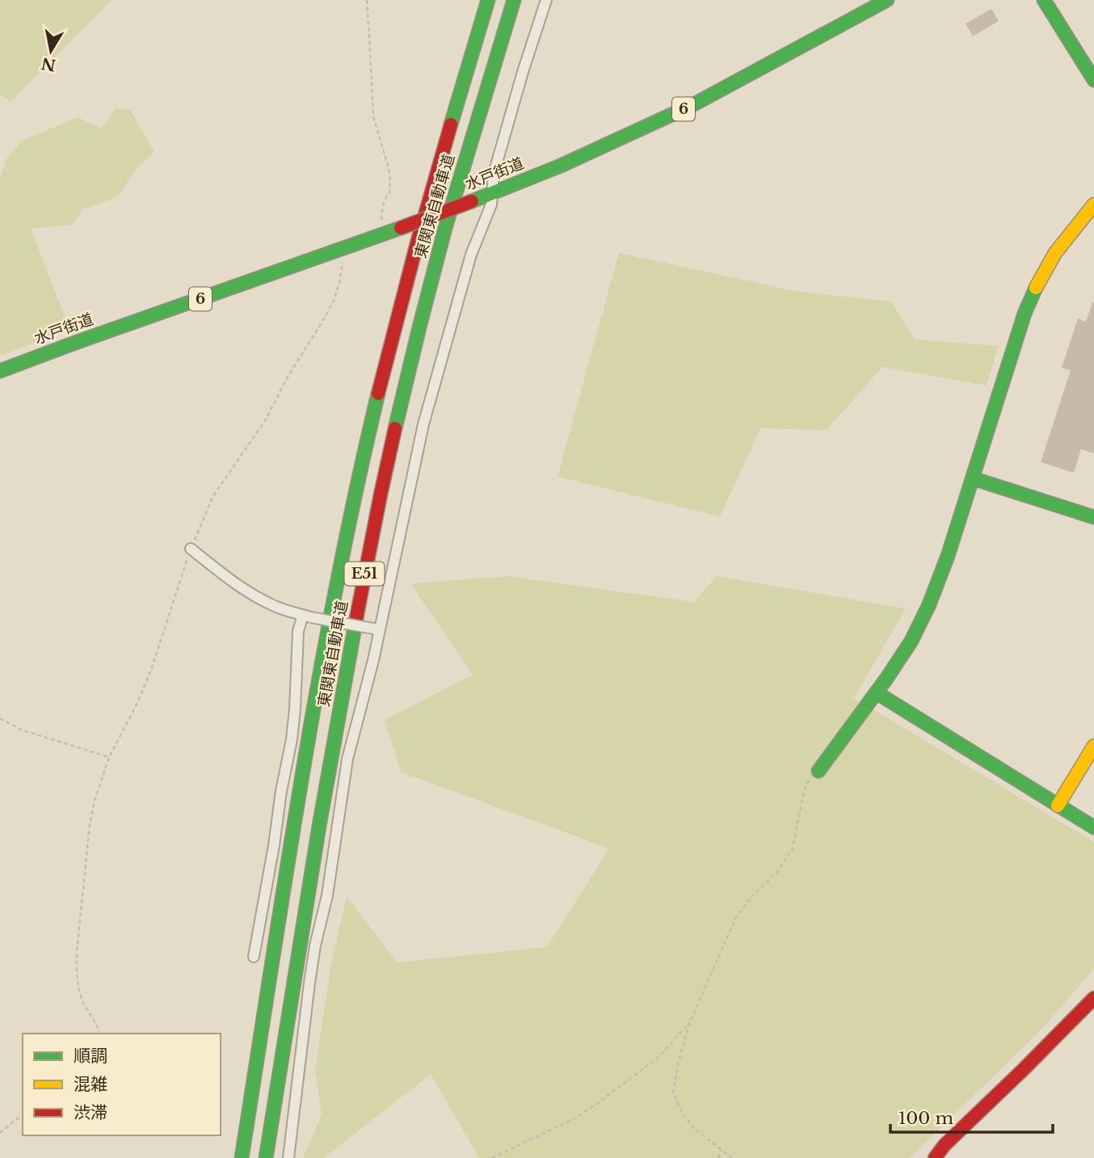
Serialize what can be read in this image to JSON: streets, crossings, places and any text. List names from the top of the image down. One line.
{"streets":{"main road":["6","水戸街道","東関東自動車道","E51"]},"legend":["順調","混雑","渋滞"],"scale_bar":"100 m","north":"bottom"}
